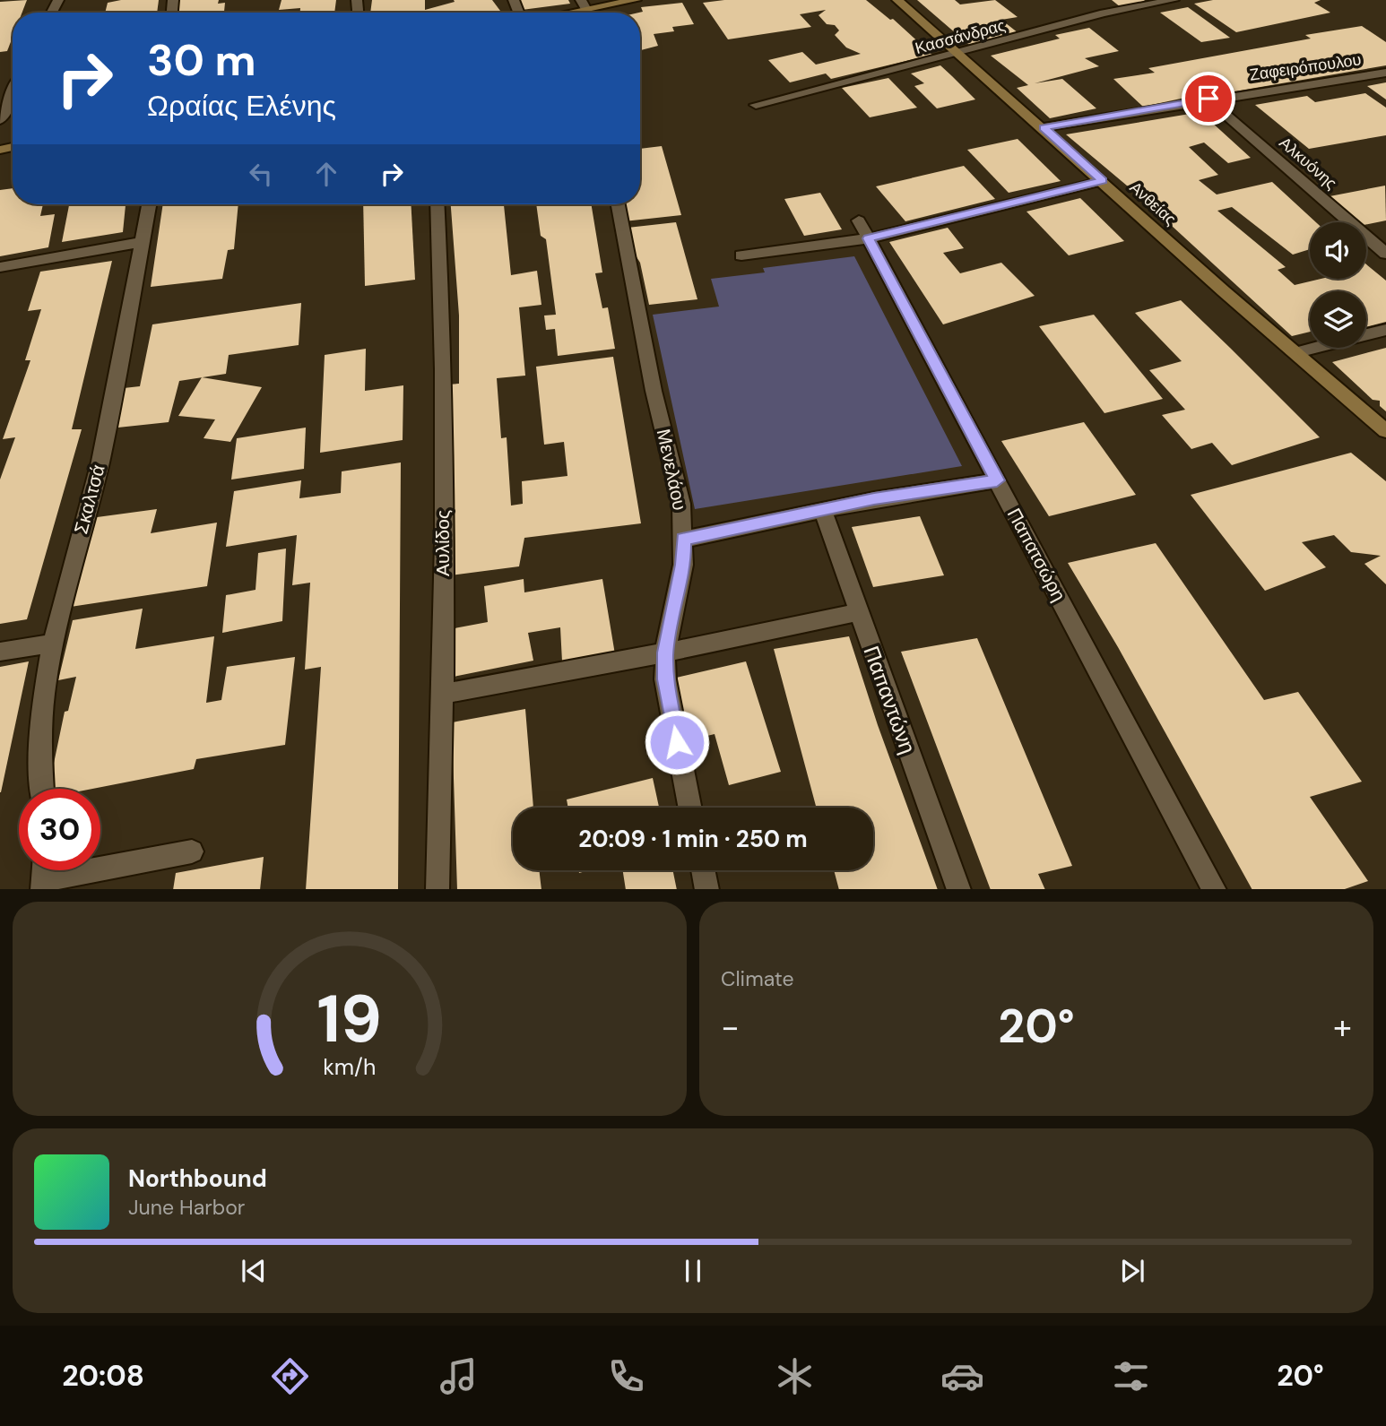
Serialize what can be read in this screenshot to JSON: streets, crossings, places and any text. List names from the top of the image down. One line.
{"streets":{"main road":["Ανθείας"],"street":["Κασσάνδρας","Ζαφειρόπουλου","Αλκυόνης","Μενελάου","Σκαλτσά","Αυλίδος","Παπατσώρη","Παπαντώνη"]},"crossings":[["Κασσάνδρας","Ανθείας"],["Ζαφειρόπουλου","Αλκυόνης"],["Ζαφειρόπουλου","Ανθείας"]],"page":{"turn":["30 m","Ωραίας Ελένης"],"limit":"30","trip":"20:09 · 1 min · 250 m","tile":"Climate","heat":["−","20°","+"],"song":["Northbound","June Harbor"],"tabs":["20:08","20°"],"gauge":["19","km/h"]}}
